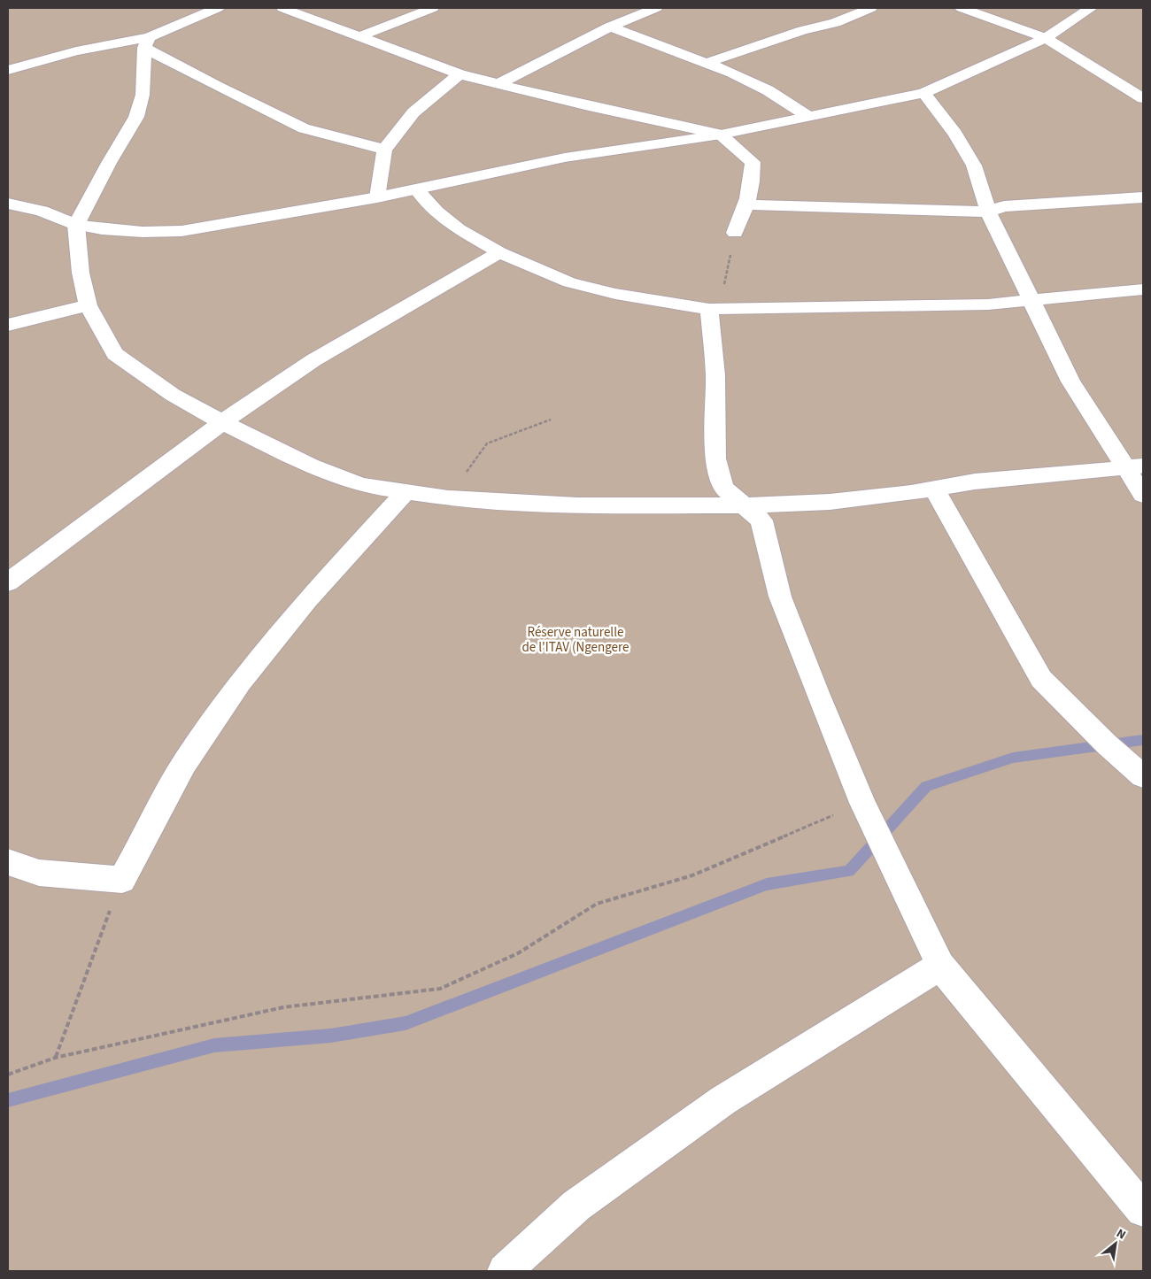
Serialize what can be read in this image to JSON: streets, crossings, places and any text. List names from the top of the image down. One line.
{"parks":["Réserve naturelle de l'ITAV (Ngengere"],"north":"top right"}
